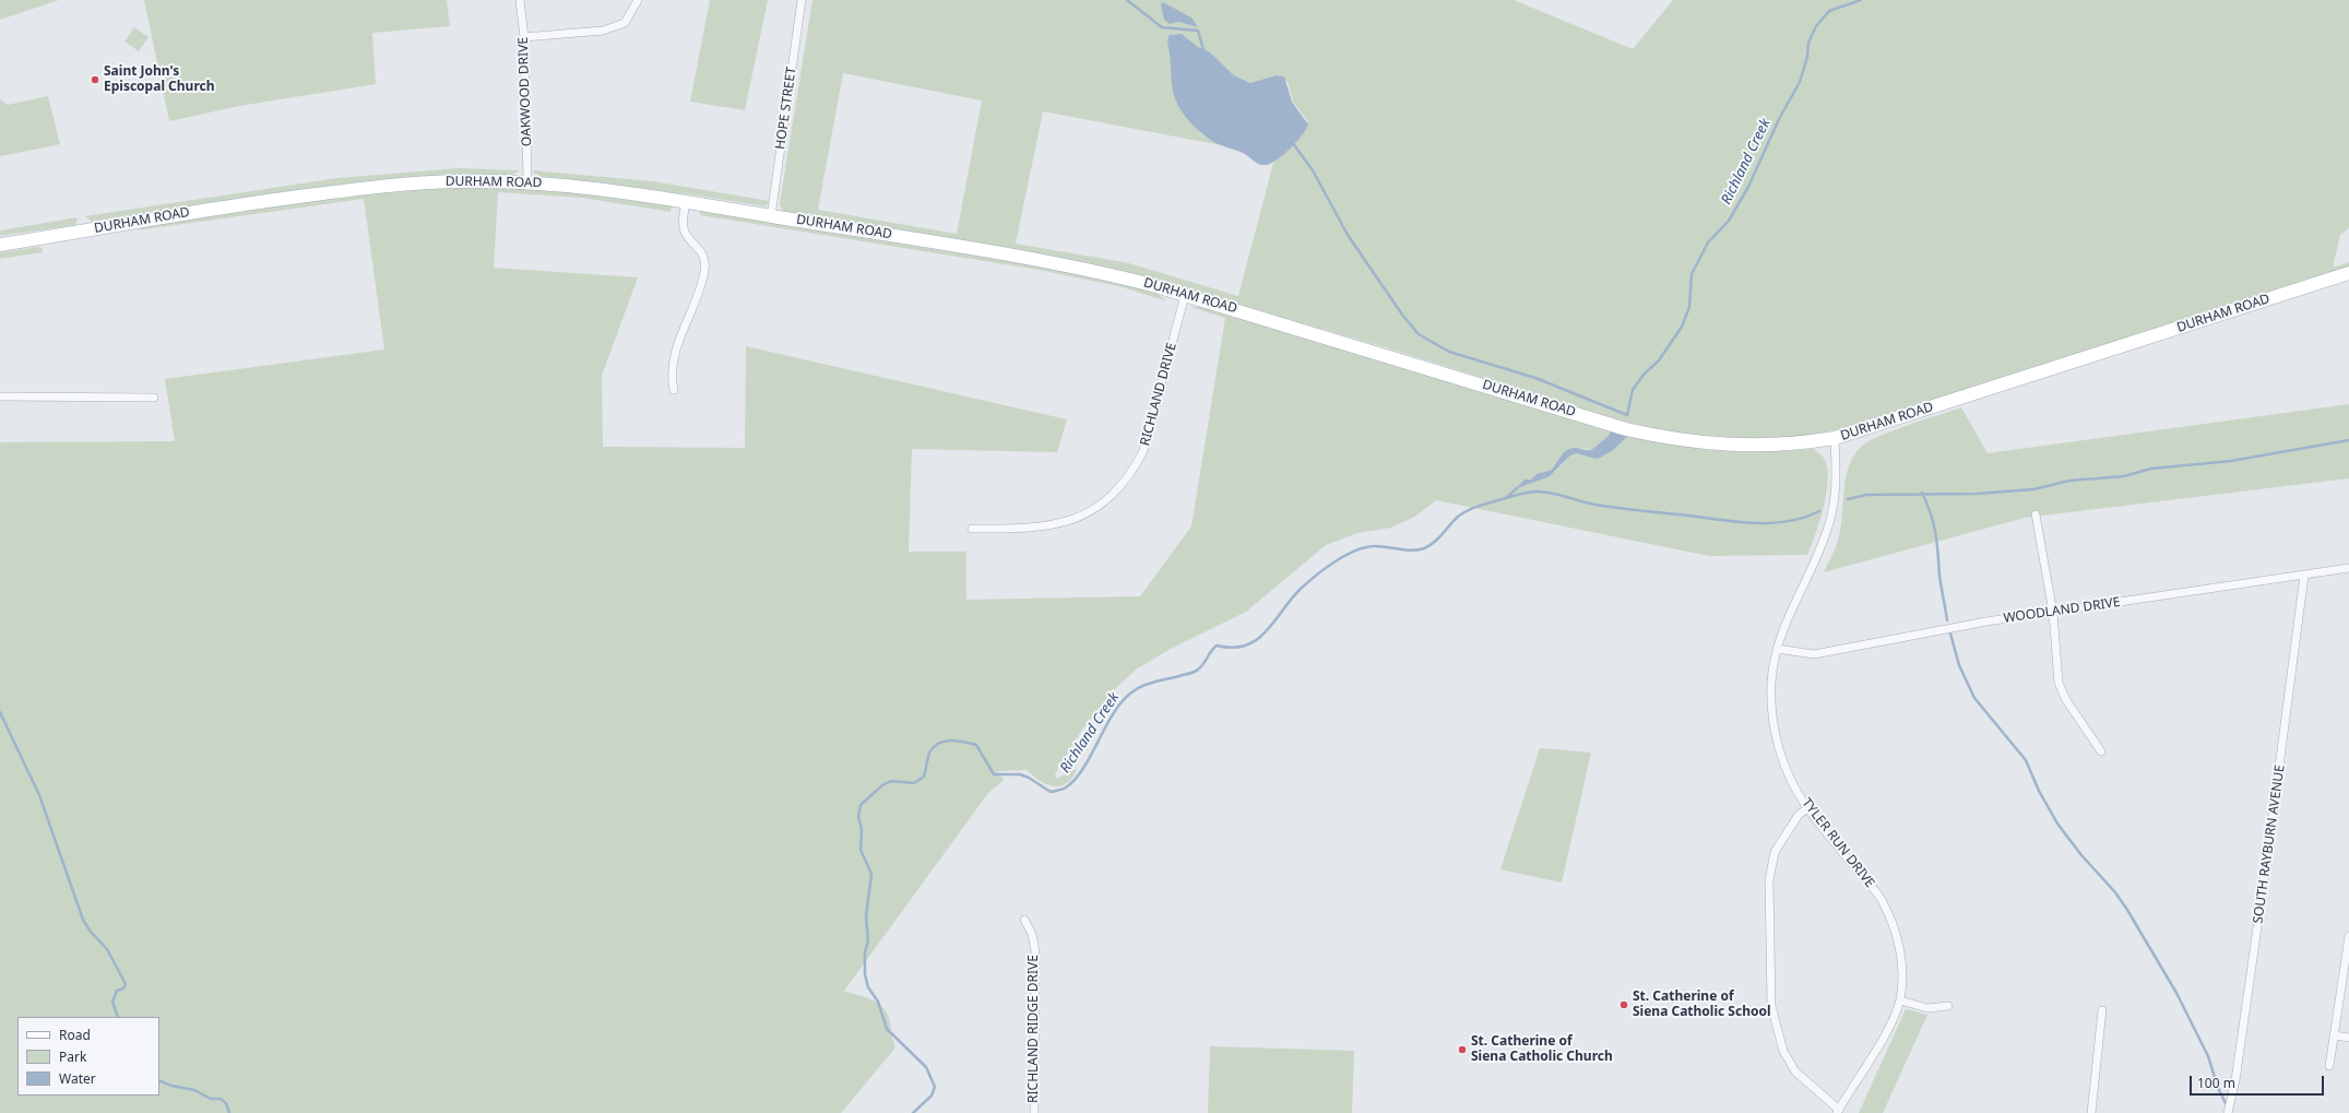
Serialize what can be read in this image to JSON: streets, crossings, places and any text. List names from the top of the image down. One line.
{"streets":{"main road":["DURHAM ROAD"],"street":["OAKWOOD DRIVE","HOPE STREET","RICHLAND DRIVE","WOODLAND DRIVE","TYLER RUN DRIVE","SOUTH RAYBURN AVENUE","RICHLAND RIDGE DRIVE"]},"crossings":[["OAKWOOD DRIVE","DURHAM ROAD"],["HOPE STREET","DURHAM ROAD"],["DURHAM ROAD","RICHLAND DRIVE"],["DURHAM ROAD","TYLER RUN DRIVE"],["WOODLAND DRIVE","TYLER RUN DRIVE"],["WOODLAND DRIVE","SOUTH RAYBURN AVENUE"]],"water":["Richland Creek"],"places":["Saint John's Episcopal Church","St. Catherine of Siena Catholic School","St. Catherine of Siena Catholic Church"],"legend":["Road","Park","Water"],"scale_bar":"100 m"}
